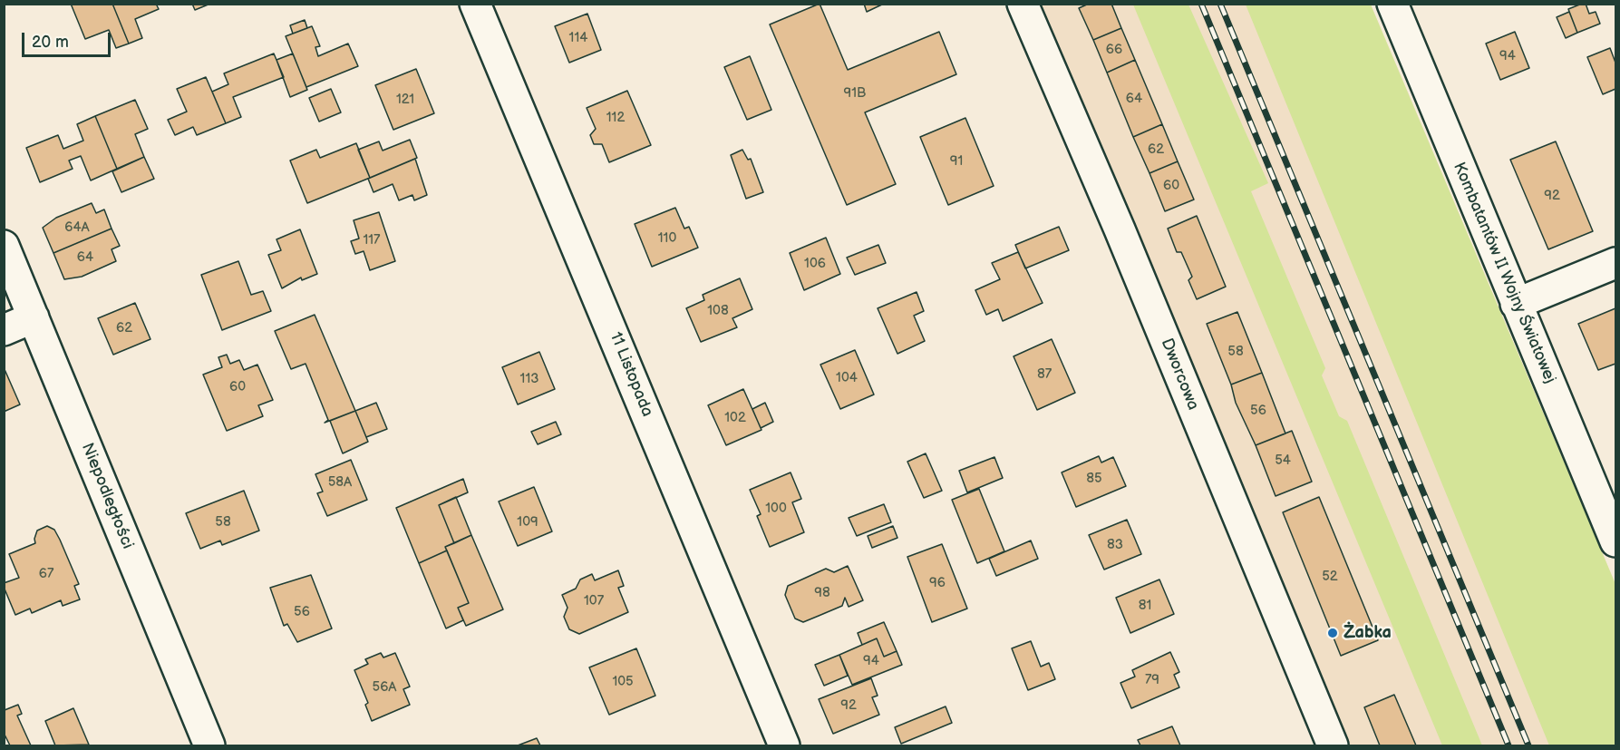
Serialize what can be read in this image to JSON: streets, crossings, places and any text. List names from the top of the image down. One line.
{"streets":{"street":["Kombatantów II Wojny Światowej","11 Listopada","Dworcowa","Niepodległości"]},"places":["Żabka"],"house_numbers":["114","66","94","91B","64","121","112","62","91","60","92","64A","110","117","64","106","108","62","58","87","104","113","60","56","102","54","85","58A","100","58","109","83","67","52","96","98","107","81","56","94","79","105","56A","92"],"scale_bar":"20 m"}
